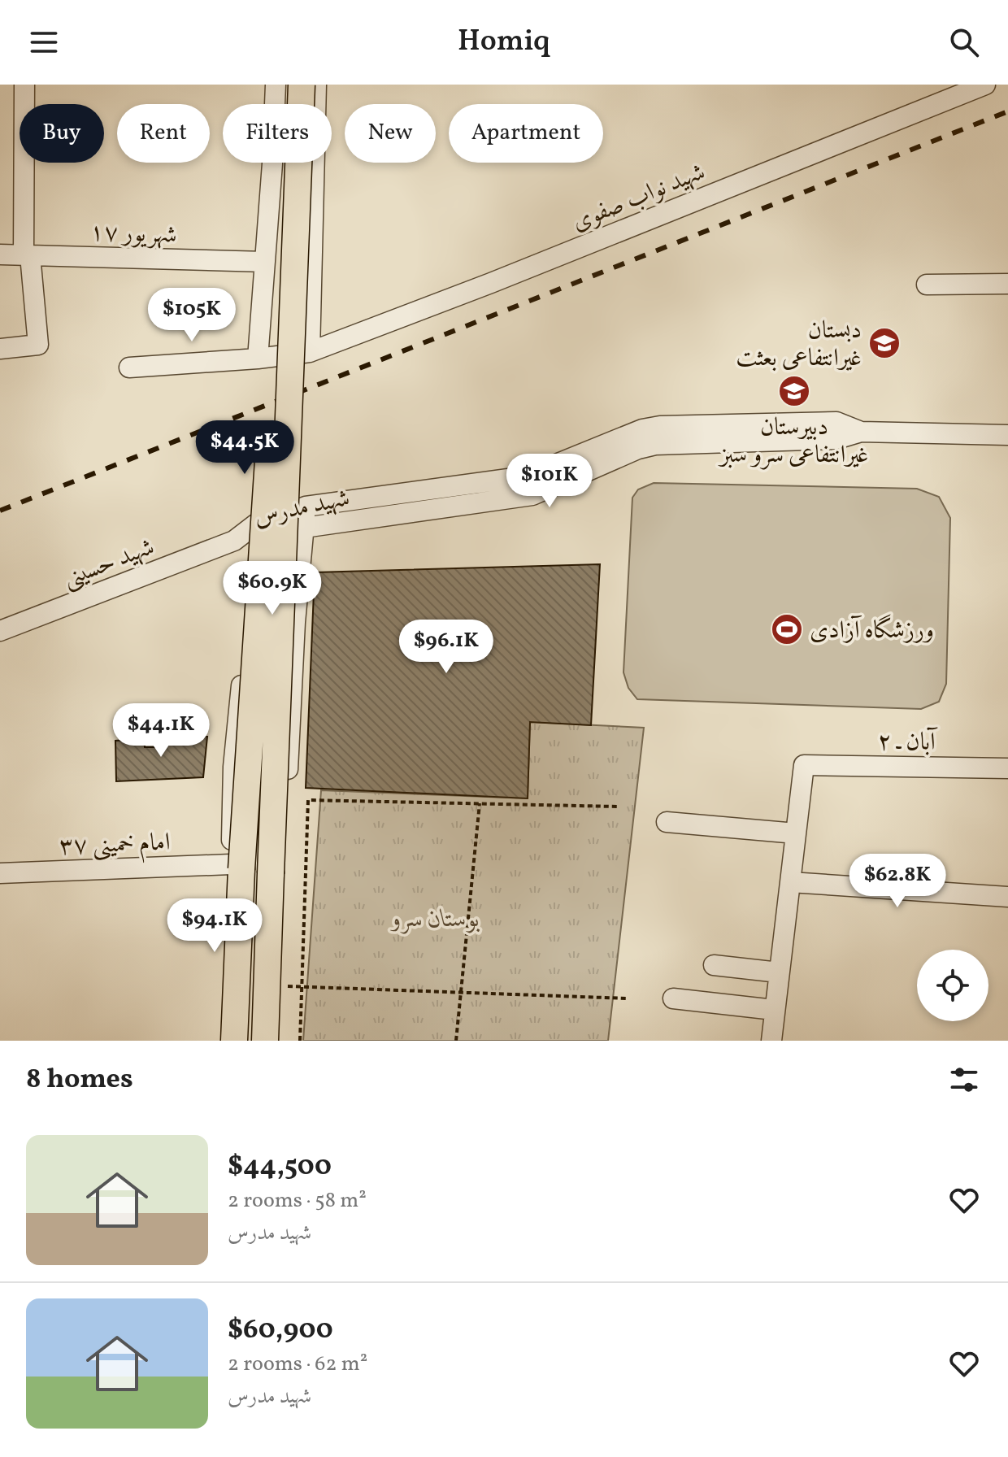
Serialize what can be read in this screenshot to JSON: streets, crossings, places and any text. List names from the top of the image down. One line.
{"streets":{"street":["شهید نواب صفوی","۱۷ شهریور","شهید مدرس","شهید حسینی","آبان ـ ۲","امام خمینی ۳۷"]},"crossings":[["شهید مدرس","شهید حسینی"]],"parks":["بوستان سرو"],"places":{"school or university":["دبستان غیرانتفاعی بعثت","دبیرستان غیرانتفاعی سرو سبز"],"sports":["ورزشگاه آزادی"]},"page":{"header":"Homiq","chip":["Buy","Rent","Filters","New","Apartment"],"price":["$105K","$44.5K","$101K","$60.9K","$96.1K","$44.1K","$62.8K","$94.1K"],"heading":"8 homes","list":[{"name":"$44,500","note":"2 rooms · 58 m² · شهید مدرس"},{"name":"$60,900","note":"2 rooms · 62 m² · شهید مدرس"}]}}
